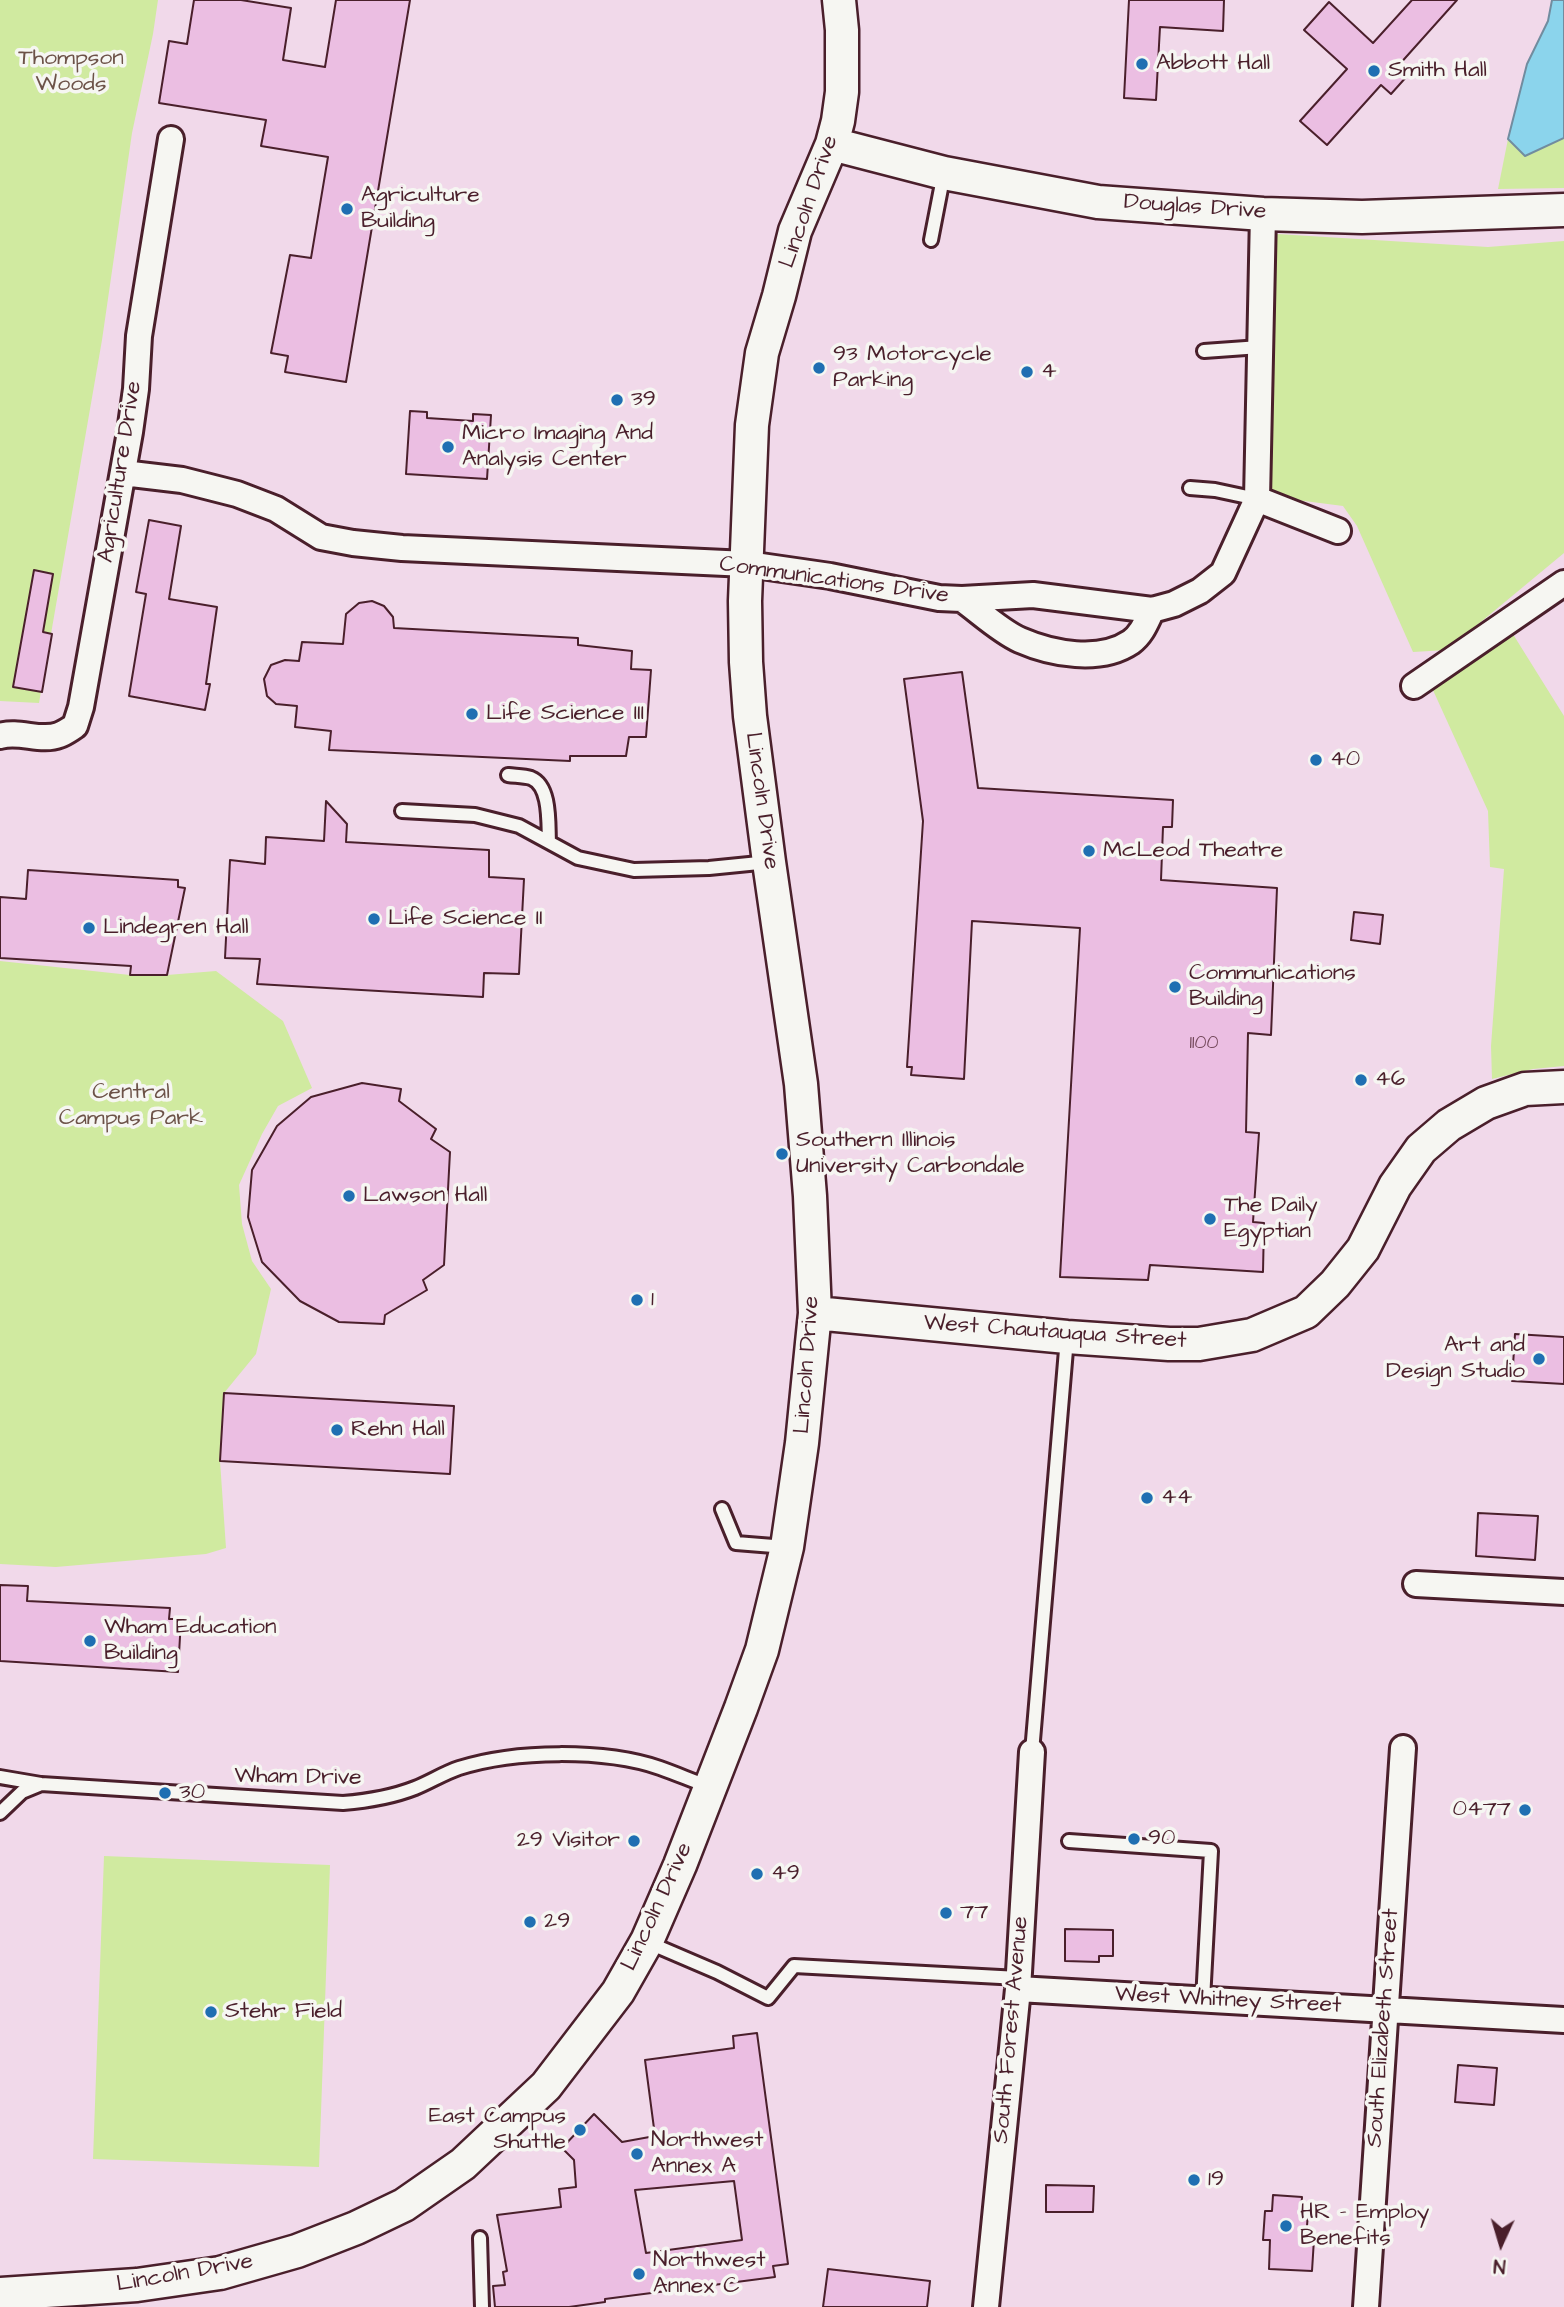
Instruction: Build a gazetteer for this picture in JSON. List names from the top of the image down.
{
  "streets": {
    "street": [
      "Lincoln Drive",
      "Douglas Drive",
      "Agriculture Drive",
      "Communications Drive",
      "West Chautauqua Street",
      "West Whitney Street",
      "South Elizabeth Street",
      "South Forest Avenue"
    ],
    "lane": ["Wham Drive"]
  },
  "crossings": [
    ["Lincoln Drive", "Douglas Drive"],
    ["Lincoln Drive", "Communications Drive"],
    ["Lincoln Drive", "West Chautauqua Street"],
    ["Lincoln Drive", "Wham Drive"],
    ["Douglas Drive", "Communications Drive"],
    ["Agriculture Drive", "Communications Drive"],
    ["West Whitney Street", "South Elizabeth Street"],
    ["West Whitney Street", "South Forest Avenue"]
  ],
  "parks": ["Thompson Woods", "Central Campus Park"],
  "places": [
    "Abbott Hall",
    "Smith Hall",
    "Agriculture Building",
    "93 Motorcycle Parking",
    "4",
    "39",
    "Micro Imaging And Analysis Center",
    "Life Science III",
    "40",
    "McLeod Theatre",
    "Life Science II",
    "Lindegren Hall",
    "Communications Building",
    "46",
    "Southern Illinois University Carbondale",
    "Lawson Hall",
    "The Daily Egyptian",
    "1",
    "Art and Design Studio",
    "Rehn Hall",
    "44",
    "Wham Education Building",
    "30",
    "0477",
    "90",
    "29 Visitor",
    "49",
    "77",
    "29",
    "Stehr Field",
    "East Campus Shuttle",
    "Northwest Annex A",
    "19",
    "HR - Employ Benefits",
    "Northwest Annex C"
  ],
  "house_numbers": ["1100"],
  "north": "bottom"
}
